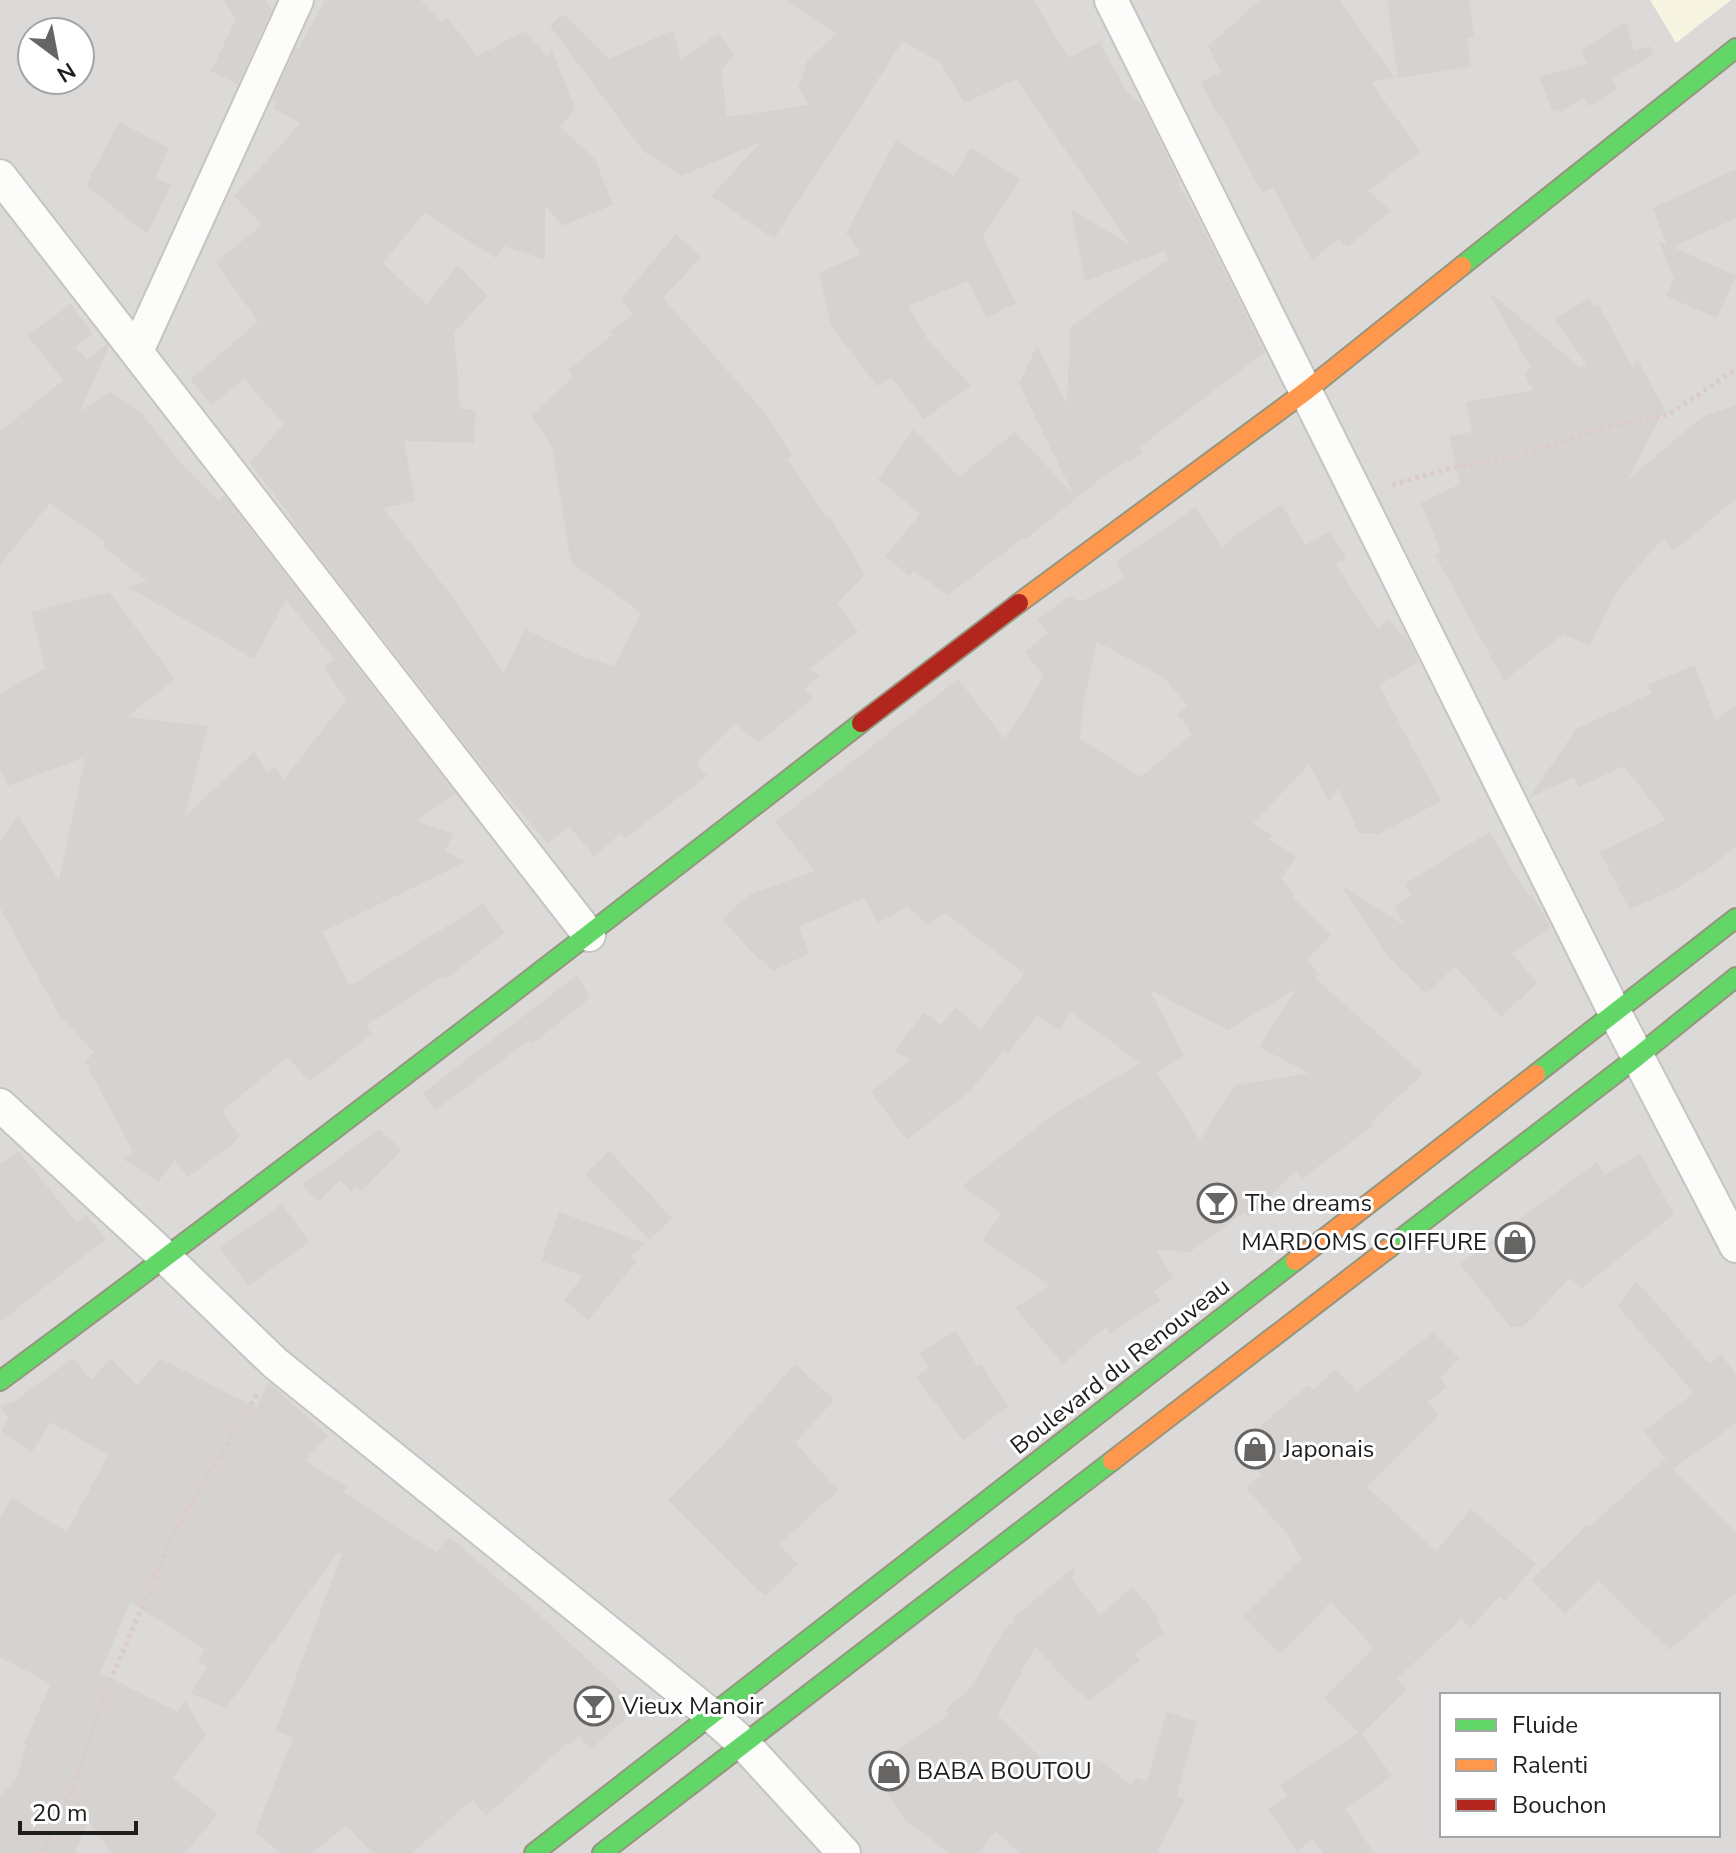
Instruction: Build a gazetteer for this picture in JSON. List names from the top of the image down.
{
  "streets": {
    "main road": ["Boulevard du Renouveau"]
  },
  "places": {
    "bar": ["The dreams", "Vieux Manoir"],
    "shop": ["MARDOMS COIFFURE", "Japonais", "BABA BOUTOU"]
  },
  "legend": ["Fluide", "Ralenti", "Bouchon"],
  "scale_bar": "20 m",
  "north": "bottom right"
}
